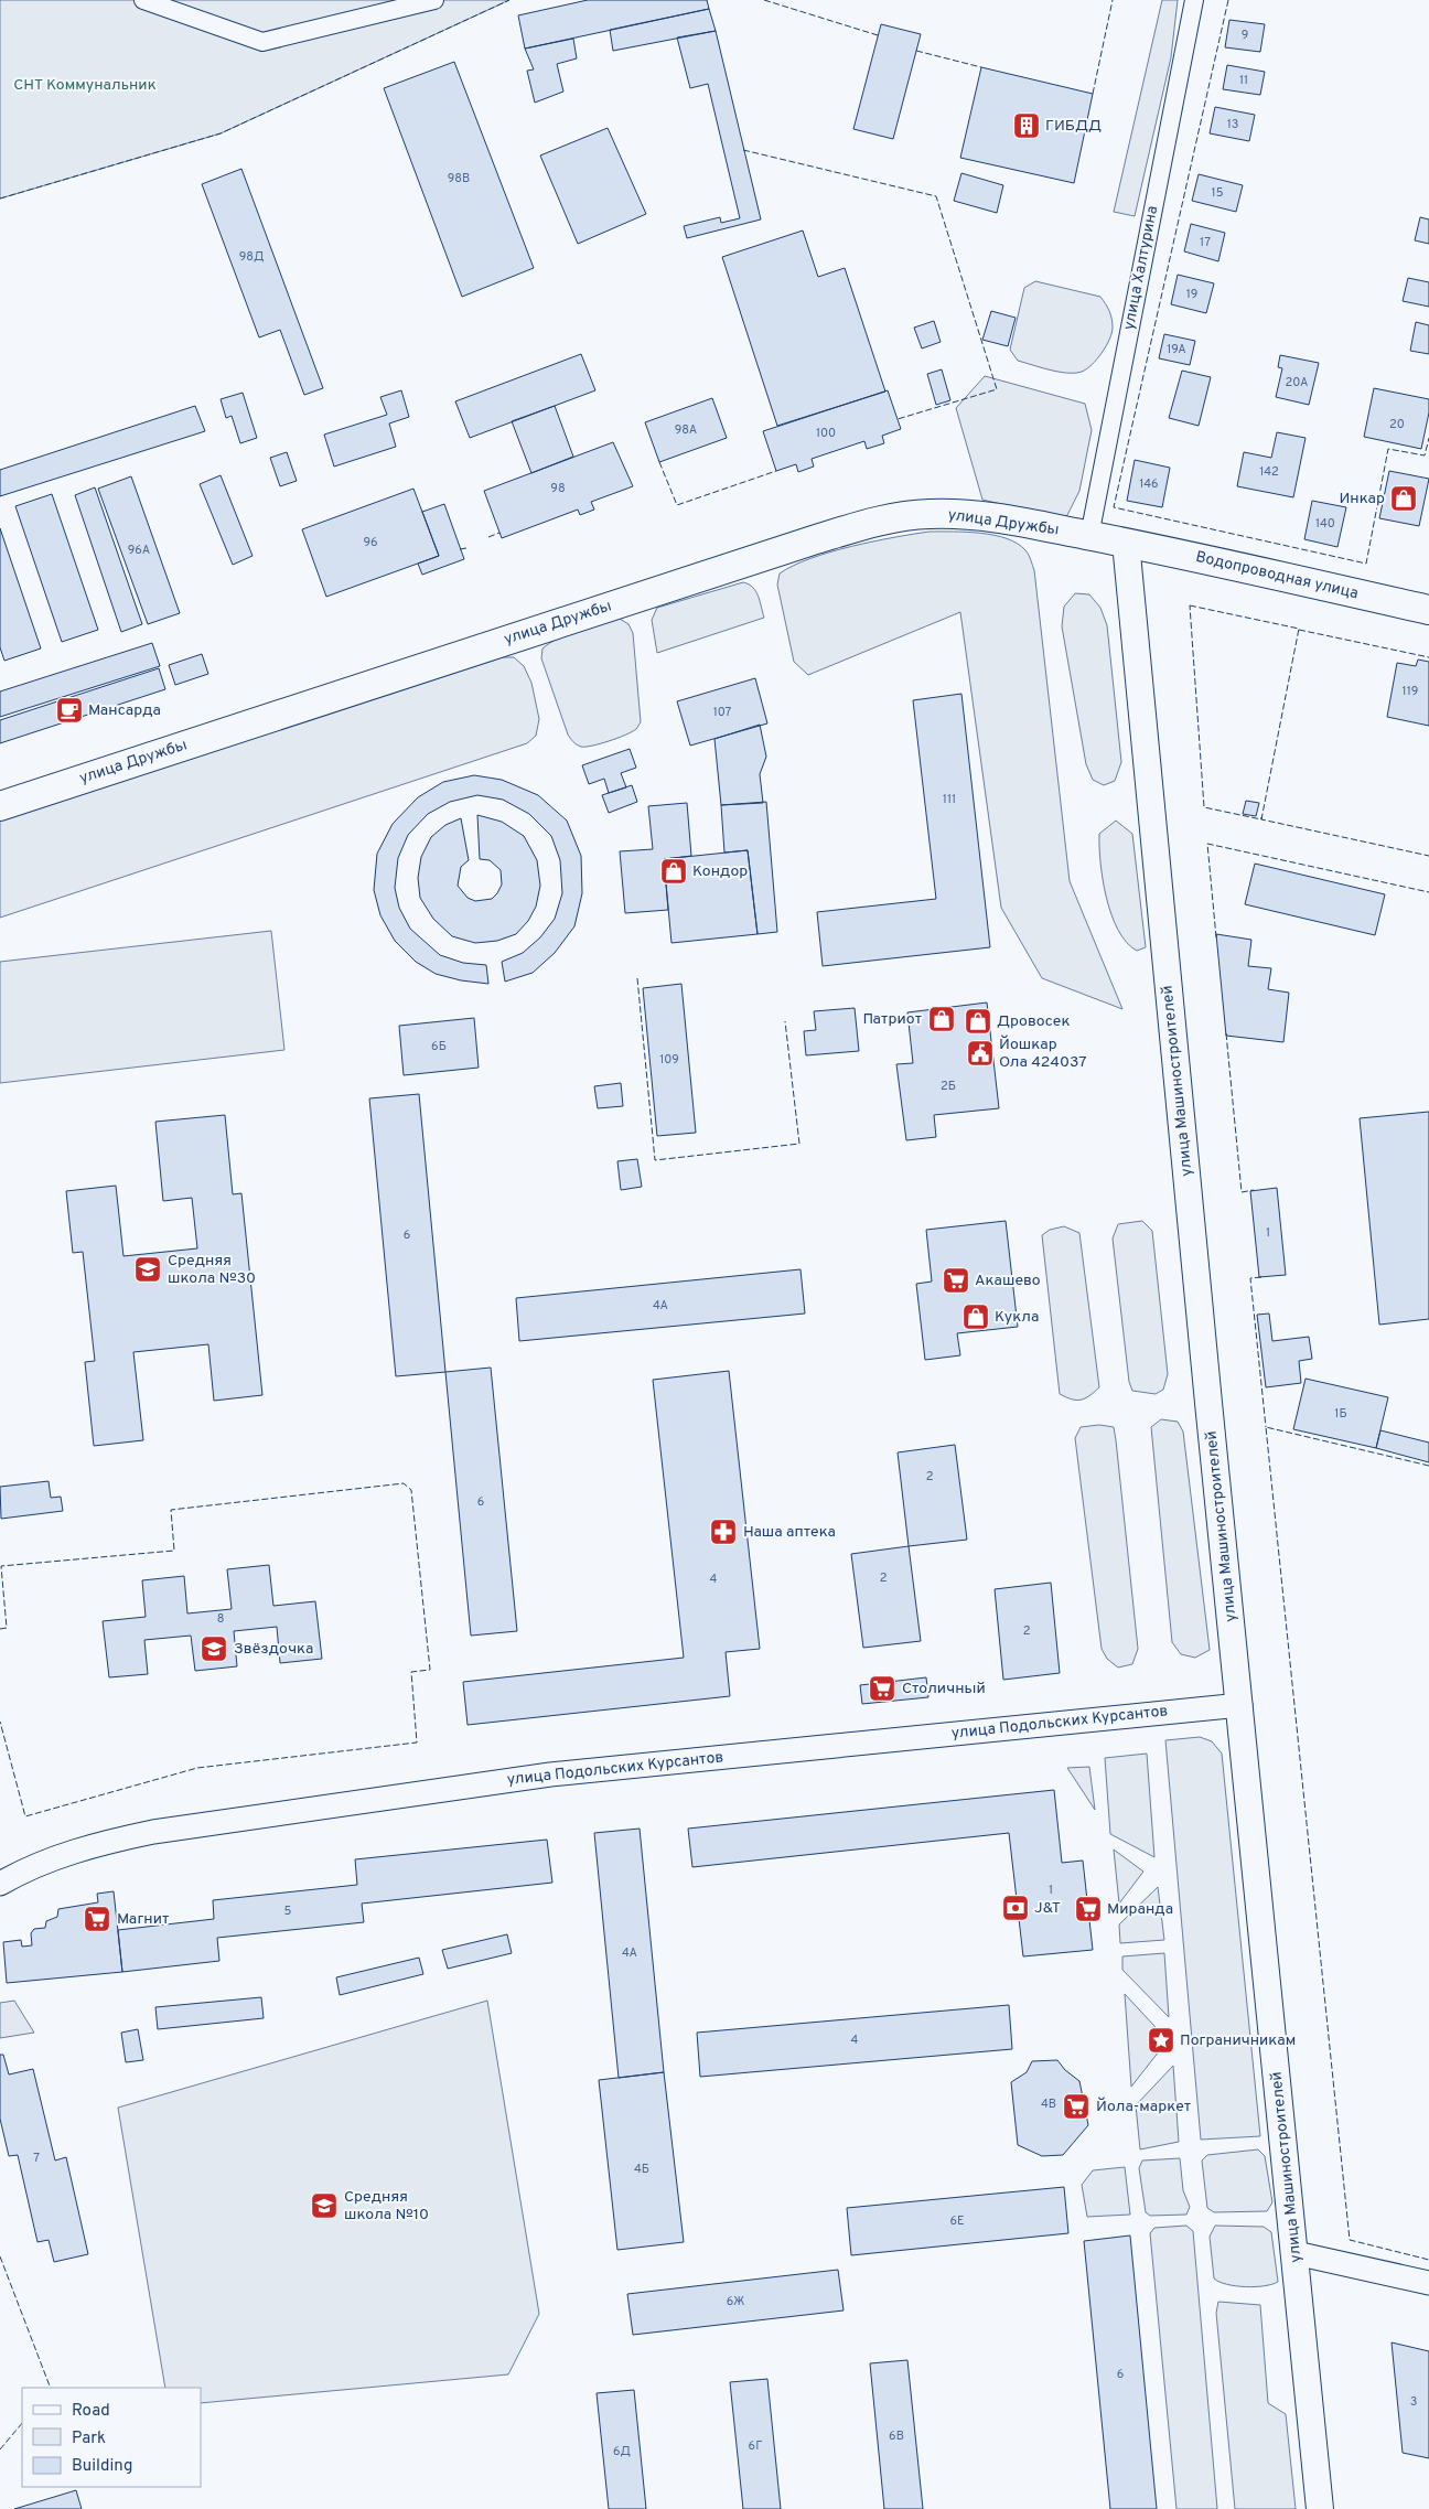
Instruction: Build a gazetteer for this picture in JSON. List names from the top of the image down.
{
  "streets": {
    "main road": ["улица Дружбы", "Водопроводная улица", "улица Машиностроителей"],
    "street": ["улица Халтурина", "улица Подольских Курсантов"]
  },
  "crossings": [
    ["улица Халтурина", "улица Дружбы"],
    ["улица Дружбы", "Водопроводная улица"],
    ["улица Дружбы", "улица Машиностроителей"],
    ["Водопроводная улица", "улица Машиностроителей"],
    ["улица Машиностроителей", "улица Подольских Курсантов"]
  ],
  "parks": ["СНТ Коммунальник"],
  "places": {
    "building": ["ГИБДД"],
    "shop": [
      "Инкар",
      "Кондор",
      "Патриот",
      "Дровосек",
      "Кукла"
    ],
    "cafe": ["Мансарда"],
    "public building": ["Йошкар Ола 424037"],
    "school or university": ["Средняя школа №30", "Звёздочка", "Средняя школа №10"],
    "supermarket": [
      "Акашево",
      "Столичный",
      "Миранда",
      "Магнит",
      "Йола-маркет"
    ],
    "pharmacy": ["Наша аптека"],
    "bank": ["J&T"],
    "place": ["Пограничникам"]
  },
  "house_numbers": [
    "9",
    "11",
    "13",
    "98В",
    "15",
    "17",
    "98Д",
    "19",
    "19А",
    "20А",
    "20",
    "98А",
    "100",
    "142",
    "146",
    "98",
    "140",
    "96",
    "96А",
    "119",
    "107",
    "111",
    "6Б",
    "109",
    "2Б",
    "1",
    "6",
    "4А",
    "1Б",
    "2",
    "6",
    "2",
    "4",
    "8",
    "2",
    "1",
    "5",
    "4А",
    "4",
    "4В",
    "7",
    "4Б",
    "6Е",
    "6Ж",
    "6",
    "3",
    "6В",
    "6Г",
    "6Д"
  ],
  "legend": ["Road", "Park", "Building"]
}
